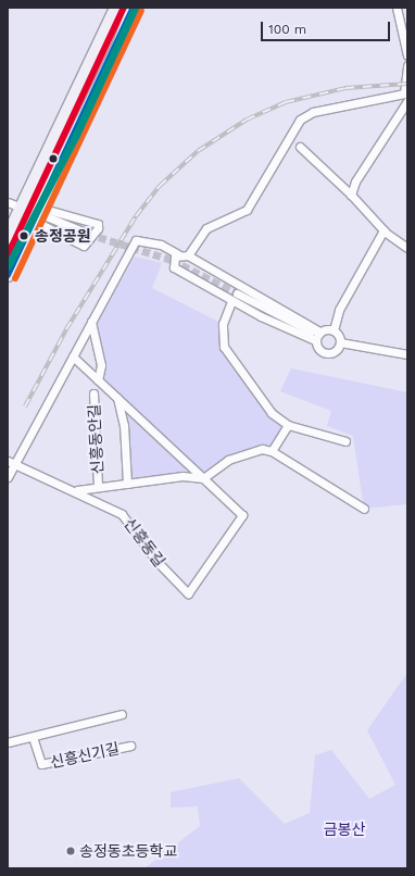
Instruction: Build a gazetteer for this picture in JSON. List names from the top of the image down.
{
  "streets": {
    "street": ["신흥동안길", "신흥동길", "신흥신기길"]
  },
  "crossings": [
    ["신흥동안길", "신흥동길"]
  ],
  "parks": ["금봉산"],
  "places": ["송정공원", "송정동초등학교"],
  "scale_bar": "100 m"
}
